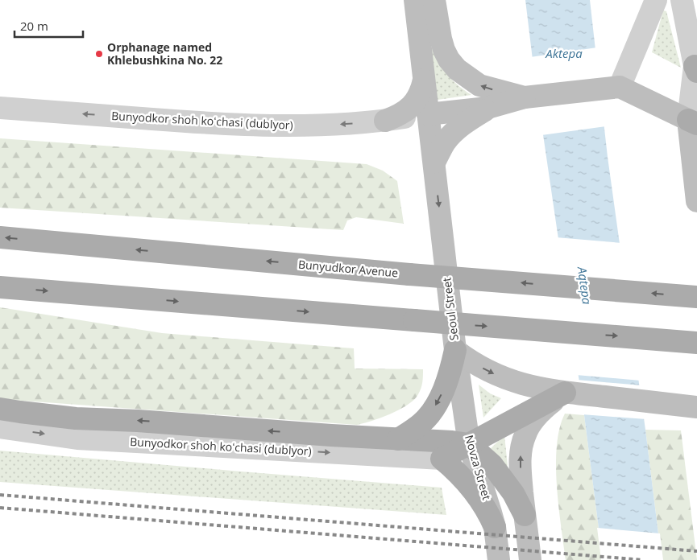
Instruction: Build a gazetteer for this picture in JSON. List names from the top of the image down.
{
  "streets": {
    "main road": ["Bunyudkor Avenue", "Seoul Street", "Novza Street"],
    "street": ["Bunyodkor shoh koʻchasi (dublyor)"]
  },
  "crossings": [
    ["Bunyodkor shoh koʻchasi (dublyor)", "Seoul Street"],
    ["Seoul Street", "Novza Street"]
  ],
  "water": ["Aktepa", "Aqtepa"],
  "places": ["Orphanage named Khlebushkina No. 22"],
  "scale_bar": "20 m"
}
